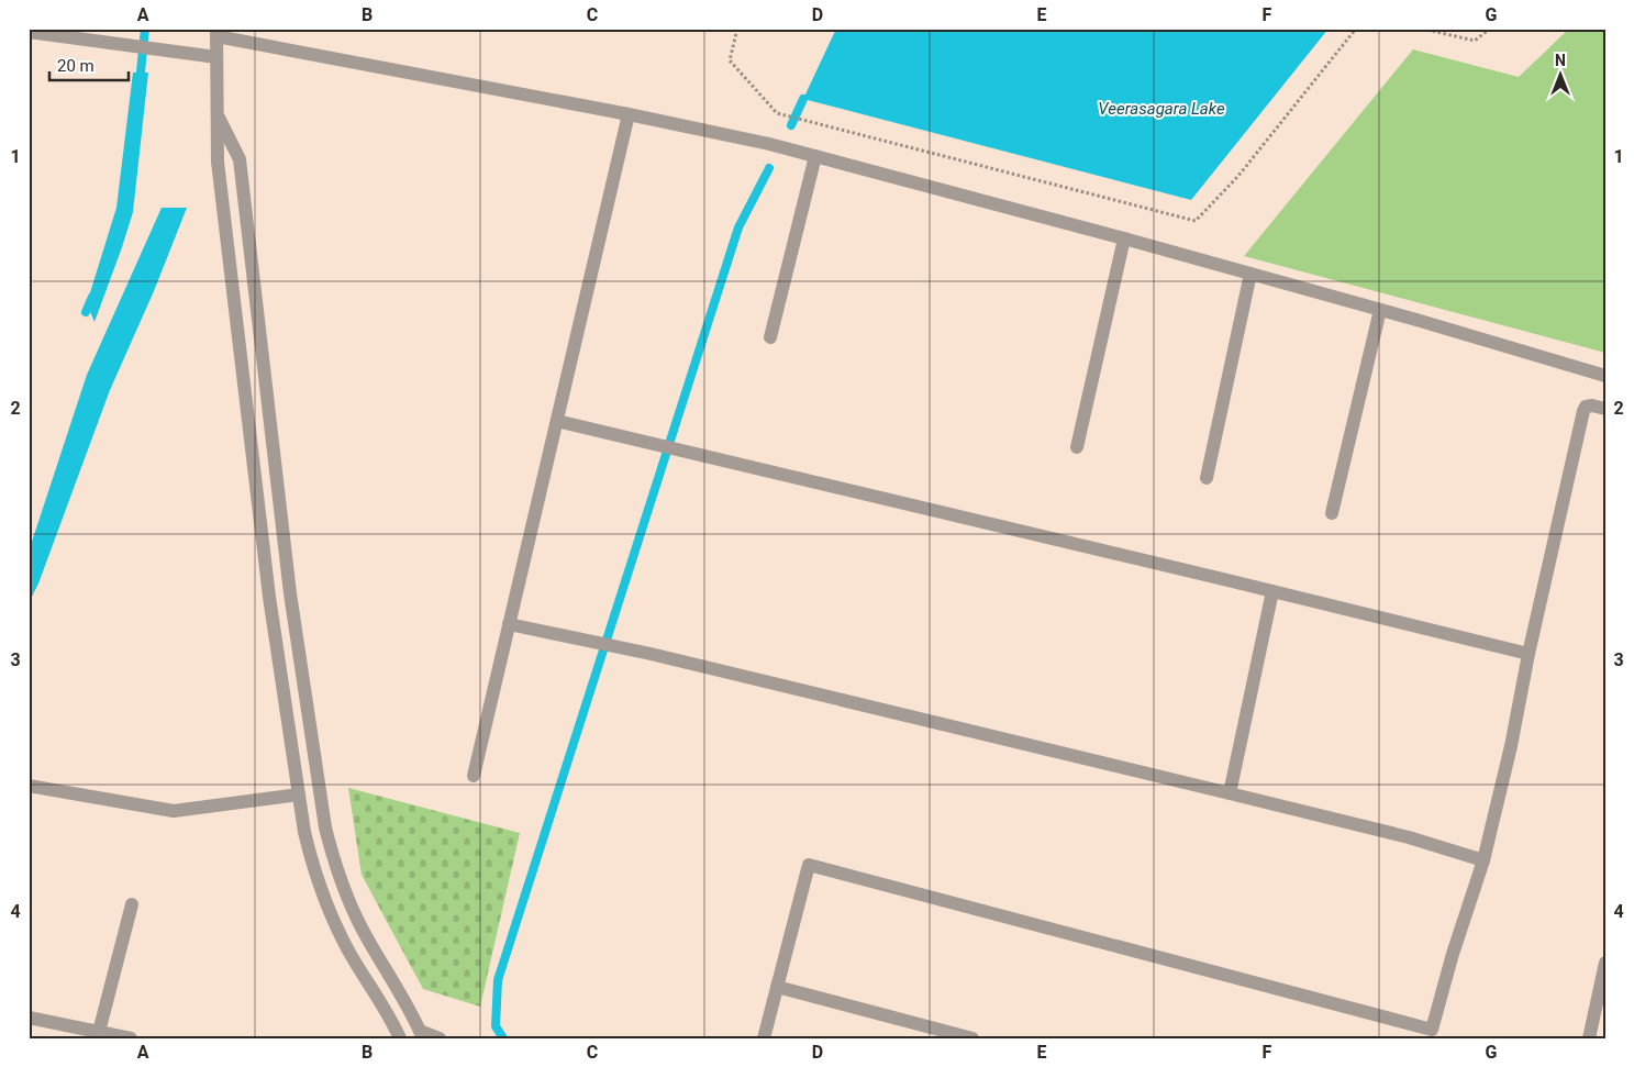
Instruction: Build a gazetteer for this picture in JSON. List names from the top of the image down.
{
  "water": ["Veerasagara Lake"],
  "scale_bar": "20 m",
  "north": "top",
  "grid": {
    "columns": [
      "A",
      "B",
      "C",
      "D",
      "E",
      "F",
      "G"
    ],
    "rows": [
      "1",
      "2",
      "3",
      "4"
    ]
  }
}
